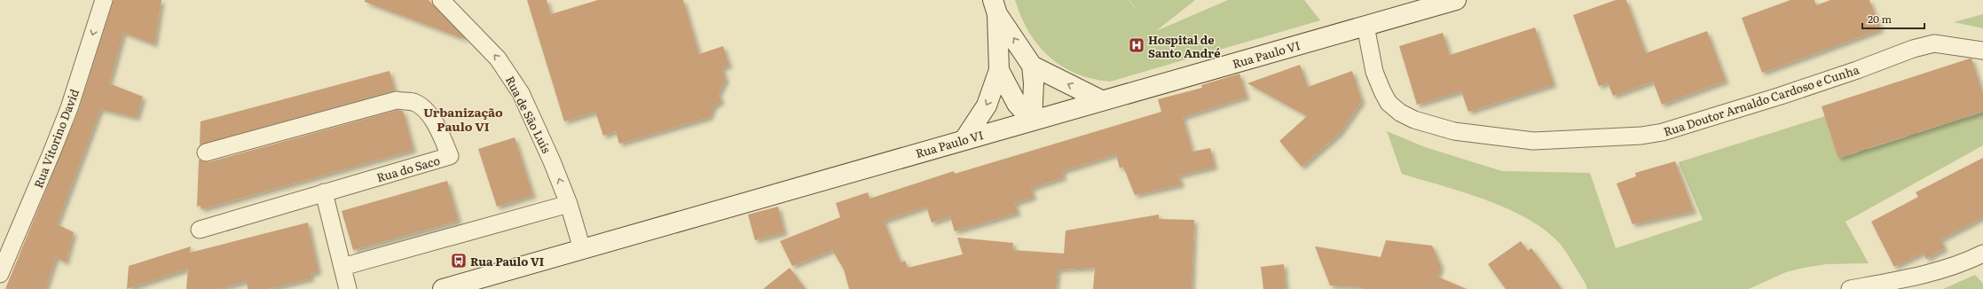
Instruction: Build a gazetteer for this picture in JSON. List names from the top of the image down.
{
  "streets": {
    "main road": ["Rua Paulo VI"],
    "street": [
      "Rua Doutor Arnaldo Cardoso e Cunha",
      "Rua de São Luís",
      "Rua Vitorino David",
      "Rua do Saco"
    ]
  },
  "crossings": [
    ["Rua Paulo VI", "Rua Doutor Arnaldo Cardoso e Cunha"],
    ["Rua Paulo VI", "Rua de São Luís"]
  ],
  "one_way": ["Rua de São Luís", "Rua Vitorino David"],
  "districts": ["Urbanização Paulo VI"],
  "places": {
    "hospital": ["Hospital de Santo André"],
    "bus stop": ["Rua Paulo VI"]
  },
  "scale_bar": "20 m"
}
